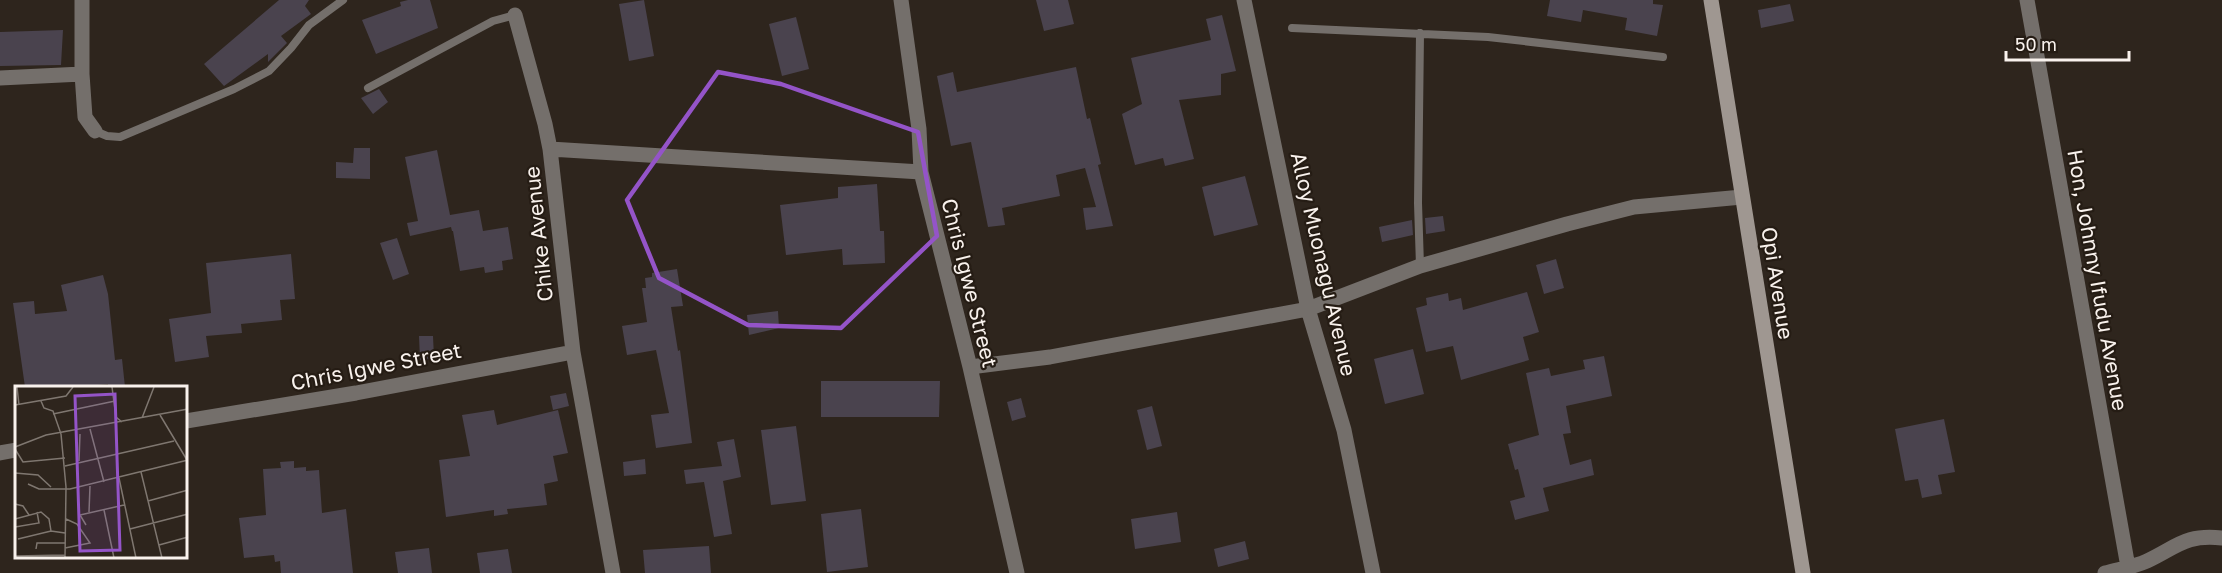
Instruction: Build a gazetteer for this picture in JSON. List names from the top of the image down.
{
  "streets": {
    "street": [
      "Chike Avenue",
      "Alloy Muonagu Avenue",
      "Hon, Johnny Ifudu Avenue",
      "Chris Igwe Street",
      "Opi Avenue"
    ]
  },
  "crossings": [
    ["Chike Avenue", "Chris Igwe Street"]
  ],
  "scale_bar": "50 m"
}
